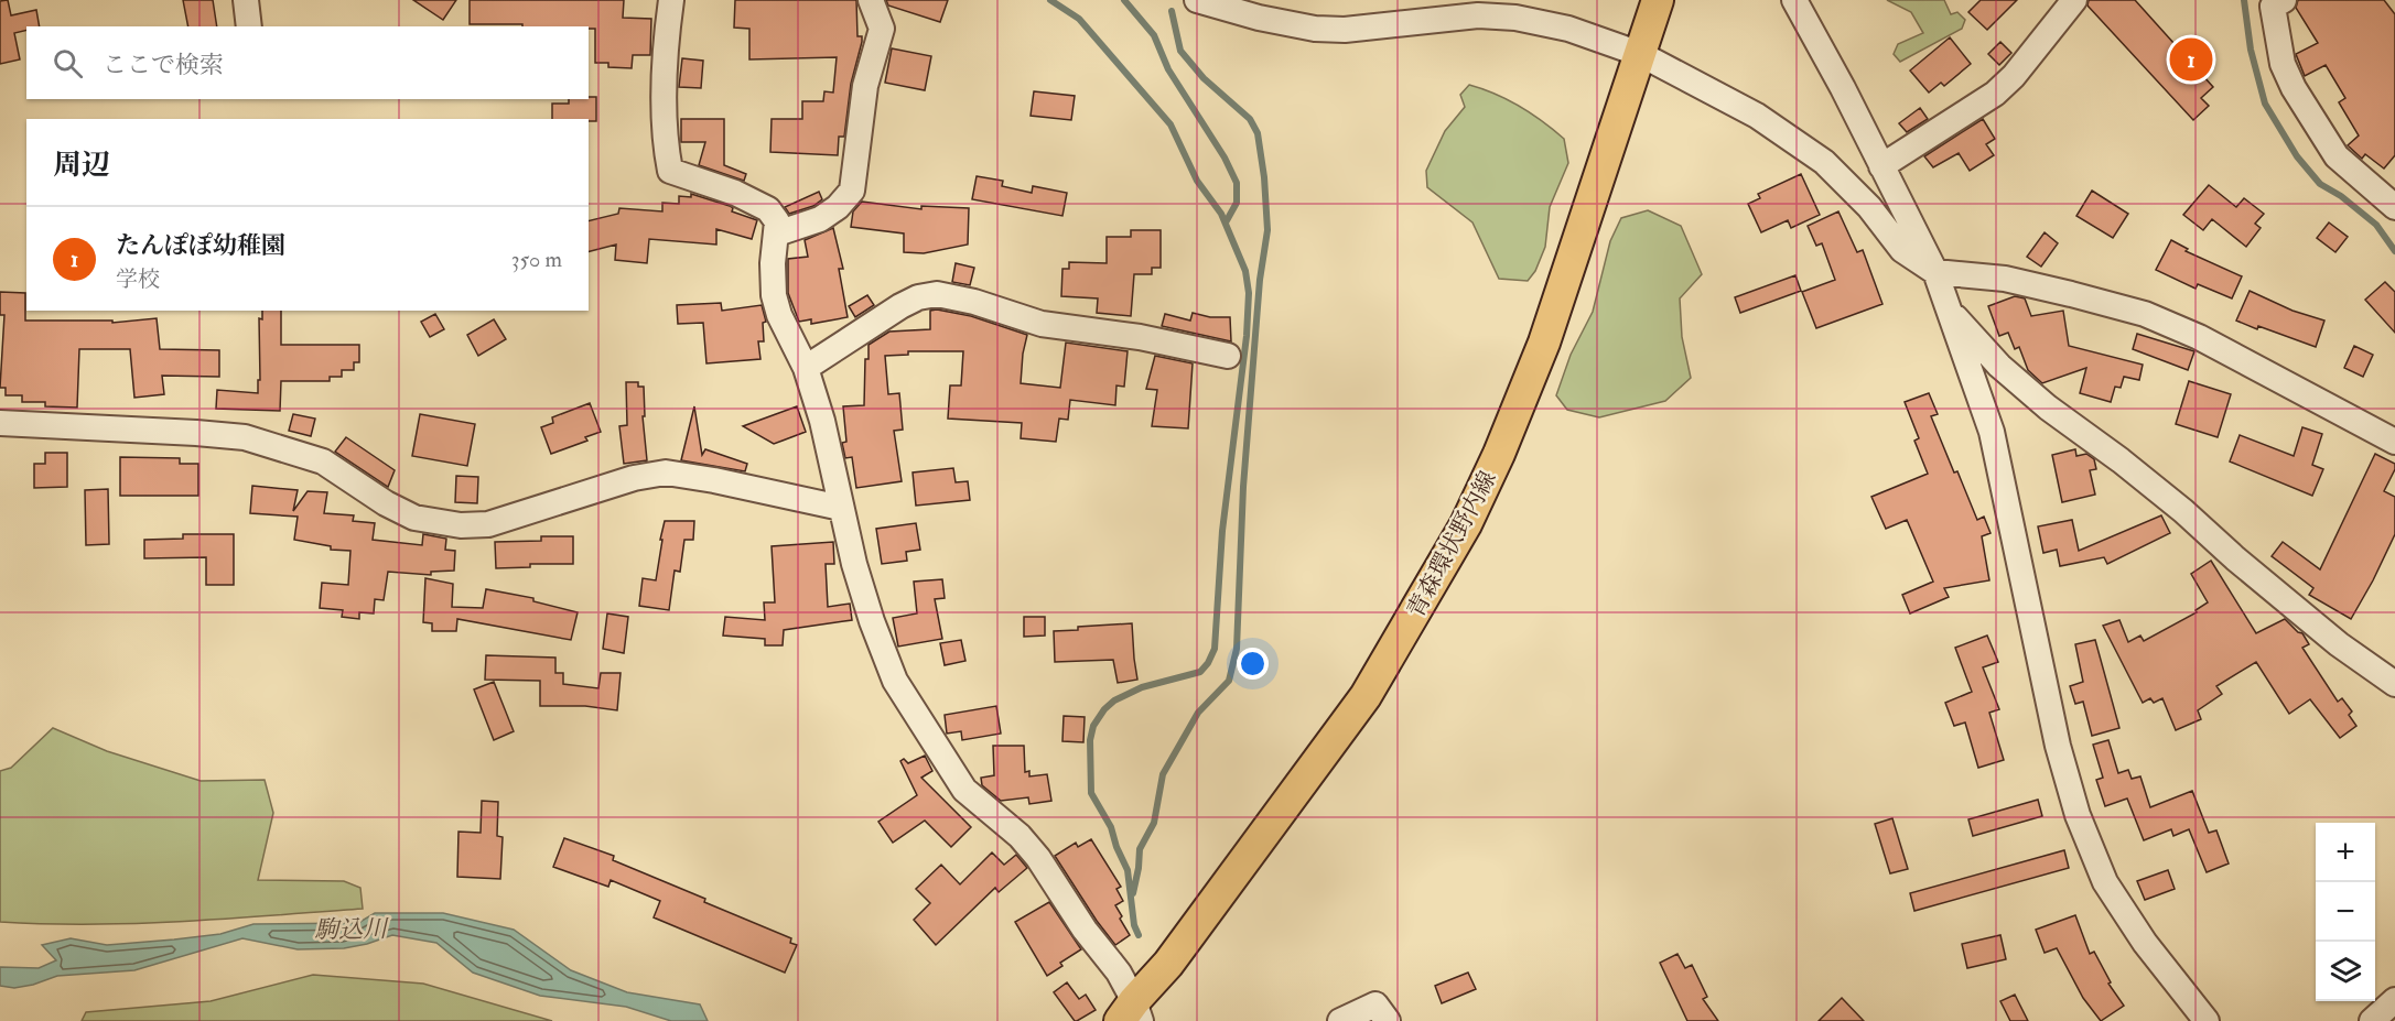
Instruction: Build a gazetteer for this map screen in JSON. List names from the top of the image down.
{
  "streets": {
    "main road": ["青森環状野内線"]
  },
  "water": ["駒込川"],
  "page": {
    "search": "ここで検索",
    "pins": "1",
    "heading": "周辺",
    "list": [
      {
        "mark": "1",
        "name": "たんぽぽ幼稚園",
        "note": "学校",
        "value": "350 m"
      }
    ],
    "map_buttons": ["+", "−"]
  }
}
